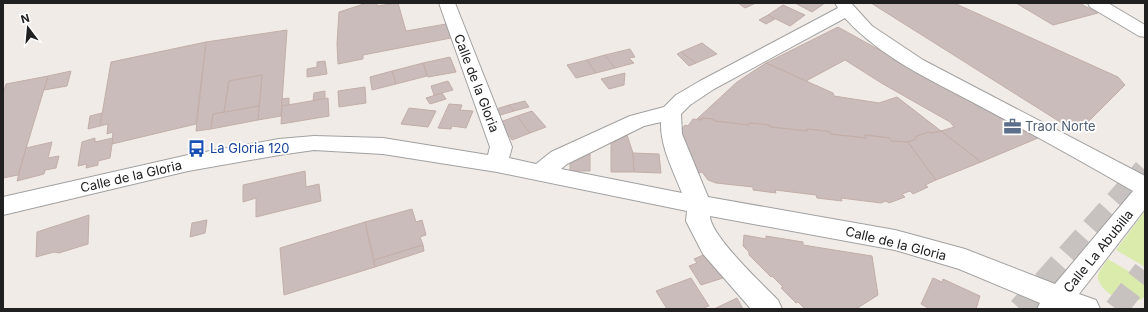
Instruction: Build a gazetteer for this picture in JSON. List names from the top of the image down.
{
  "streets": {
    "street": ["Calle de la Gloria", "Calle La Abubilla"]
  },
  "crossings": [
    ["Calle de la Gloria", "Calle La Abubilla"]
  ],
  "places": {
    "office": ["Traor Norte"],
    "bus stop": ["La Gloria 120"]
  },
  "north": "top"
}
